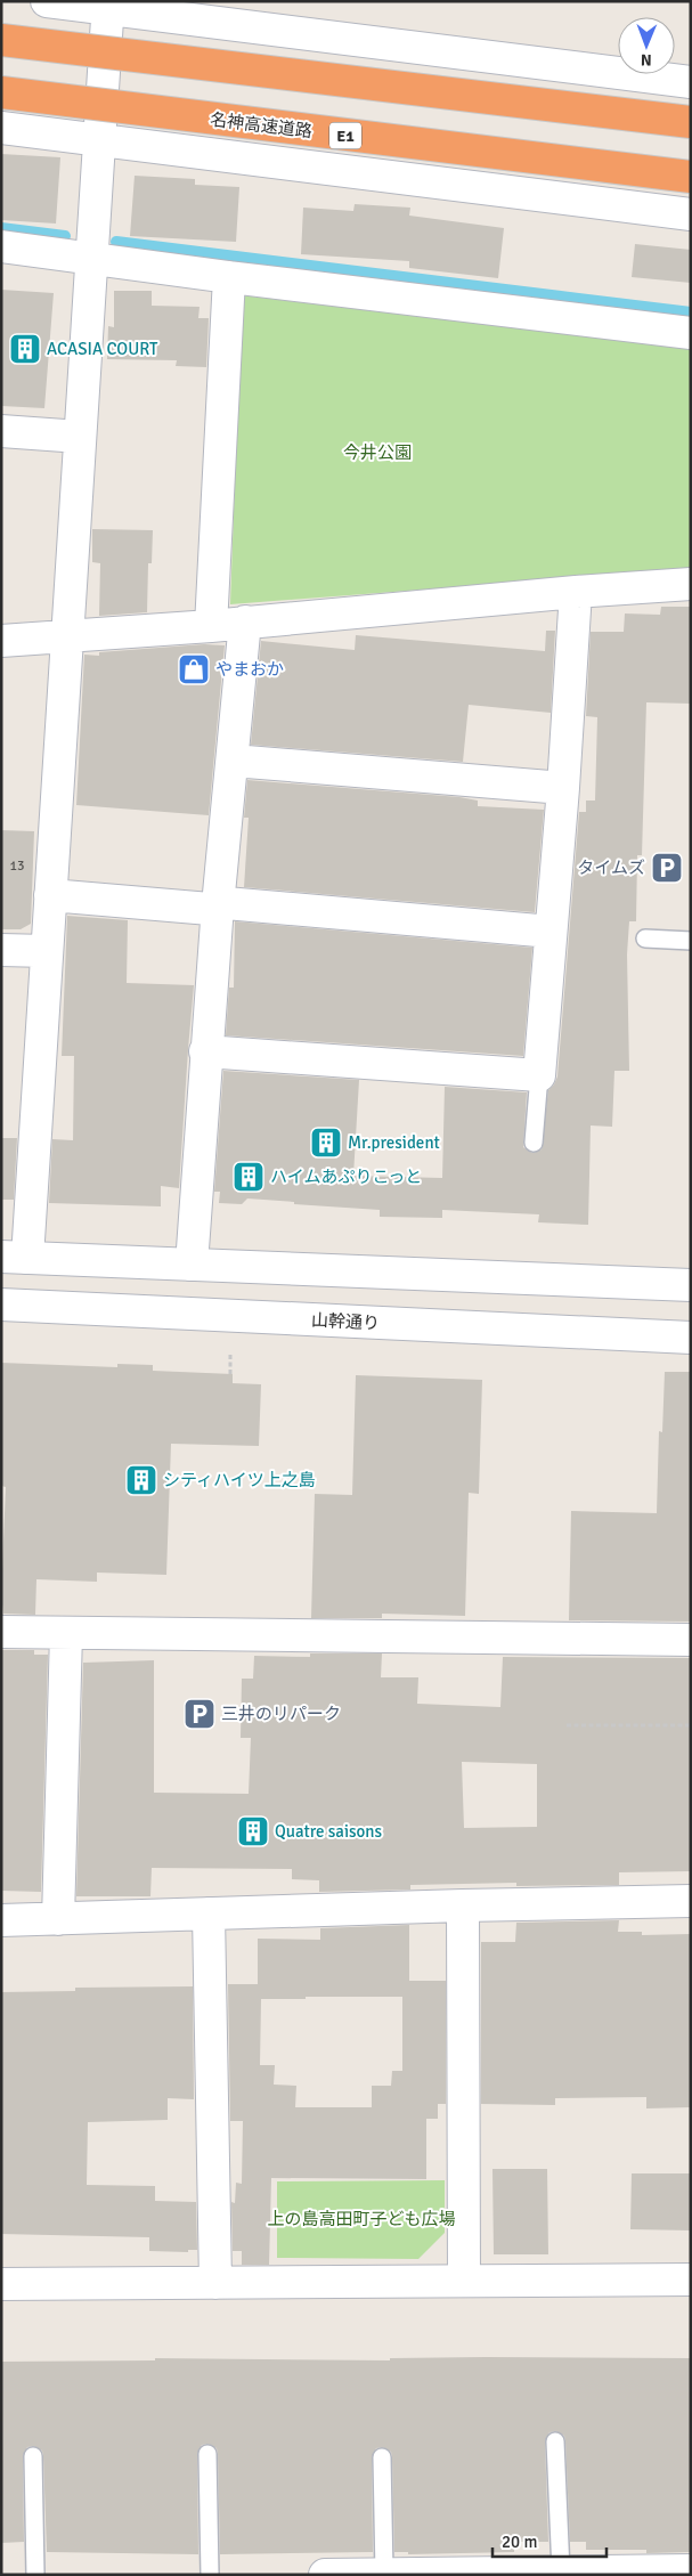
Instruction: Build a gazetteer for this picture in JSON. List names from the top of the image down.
{
  "streets": {
    "highway": ["名神高速道路", "E1"],
    "street": ["山幹通り"]
  },
  "parks": ["今井公園", "上の島高田町子ども広場"],
  "places": {
    "building": [
      "ACASIA COURT",
      "Mr.president",
      "ハイムあぷりこっと",
      "シティハイツ上之島",
      "Quatre saisons"
    ],
    "shop": ["やまおか"],
    "parking": ["タイムズ", "三井のリパーク"]
  },
  "house_numbers": ["13"],
  "scale_bar": "20 m",
  "north": "bottom"
}
